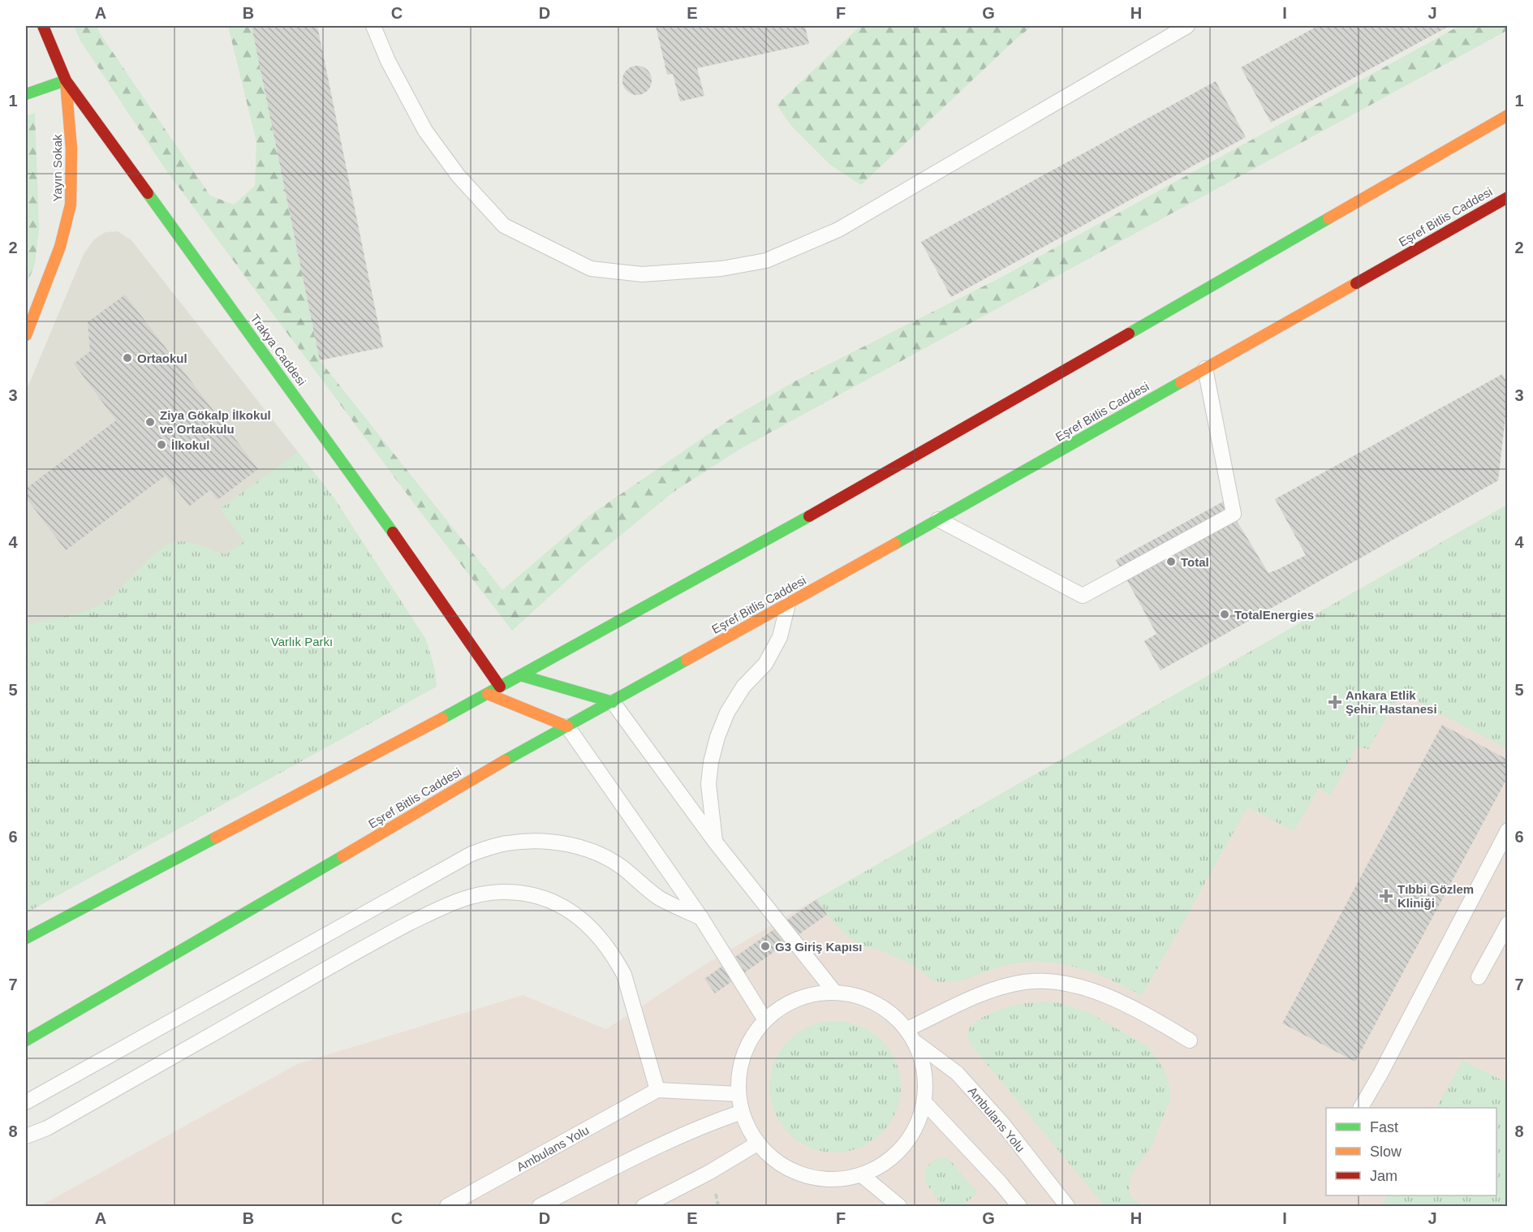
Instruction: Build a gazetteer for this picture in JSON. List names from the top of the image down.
{
  "streets": {
    "main road": ["Yayın Sokak", "Eşref Bitlis Caddesi", "Trakya Caddesi"],
    "lane": ["Ambulans Yolu"]
  },
  "crossings": [
    ["Yayın Sokak", "Trakya Caddesi"]
  ],
  "parks": ["Varlık Parkı"],
  "places": {
    "other": [
      "Ortaokul",
      "Ziya Gökalp İlkokul ve Ortaokulu",
      "İlkokul",
      "Total",
      "TotalEnergies",
      "G3 Giriş Kapısı"
    ],
    "health": ["Ankara Etlik Şehir Hastanesi", "Tıbbi Gözlem Kliniği"]
  },
  "legend": ["Fast", "Slow", "Jam"],
  "grid": {
    "columns": [
      "A",
      "B",
      "C",
      "D",
      "E",
      "F",
      "G",
      "H",
      "I",
      "J"
    ],
    "rows": [
      "1",
      "2",
      "3",
      "4",
      "5",
      "6",
      "7",
      "8"
    ]
  }
}
